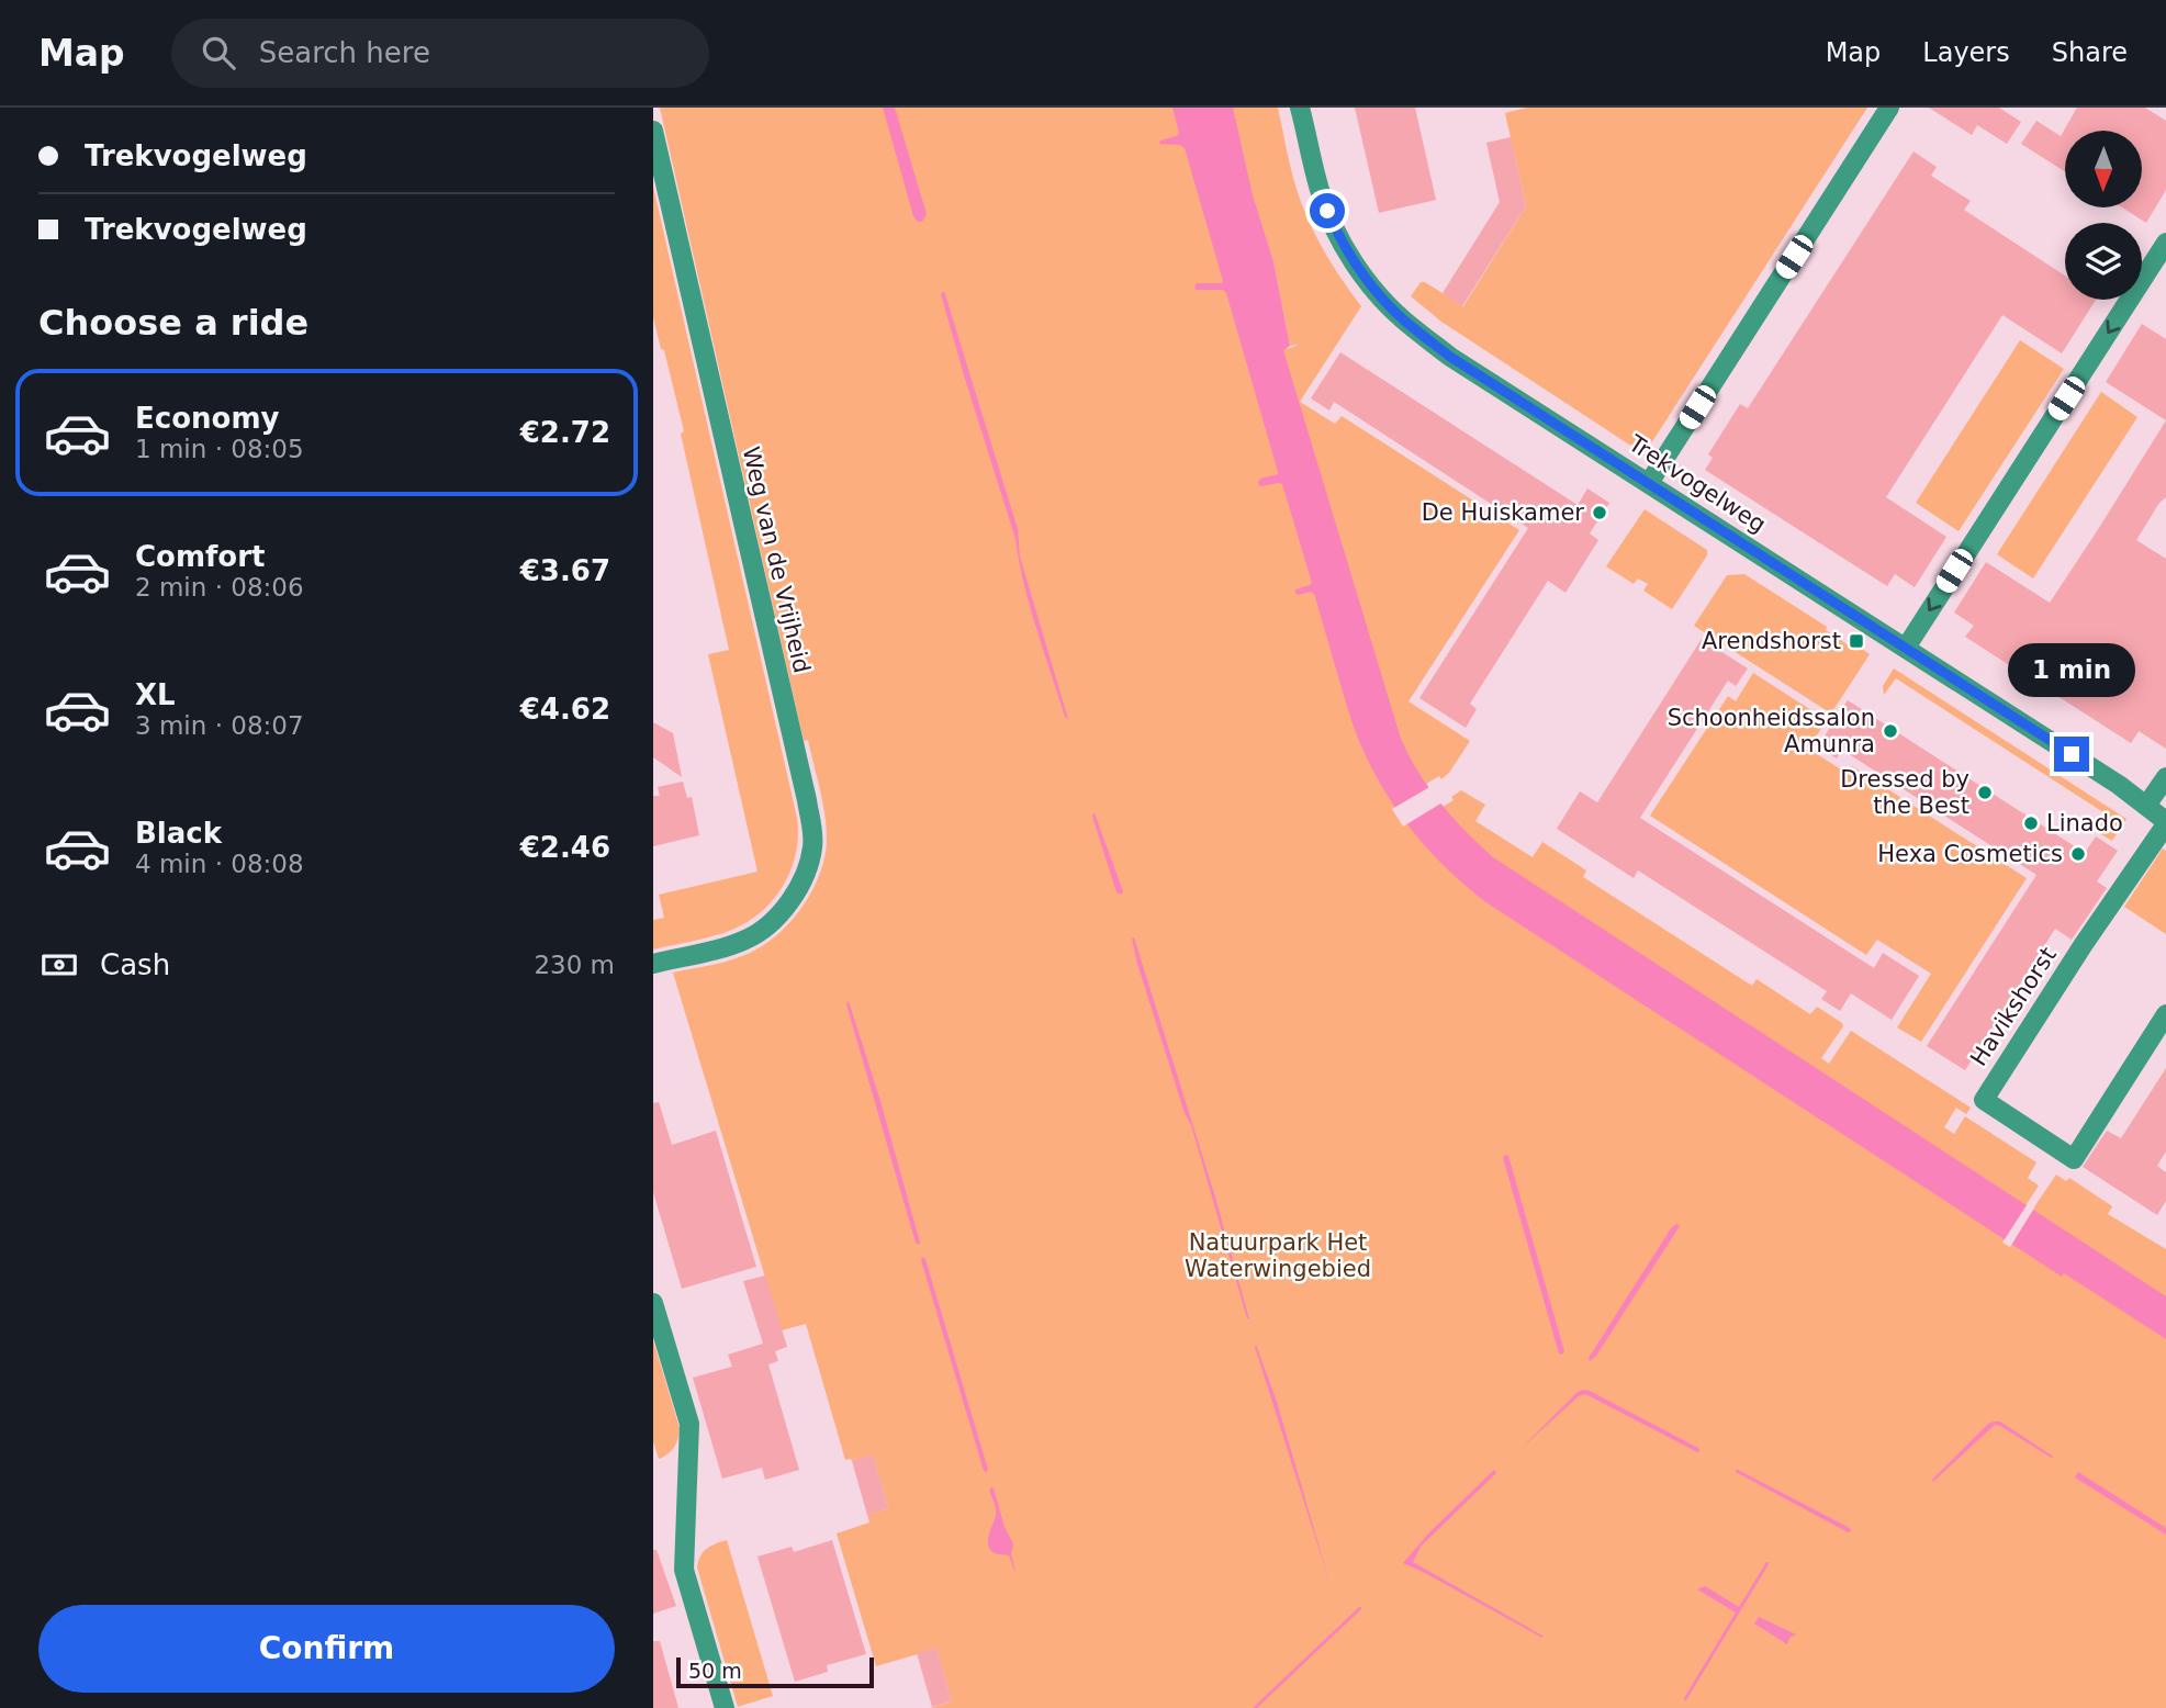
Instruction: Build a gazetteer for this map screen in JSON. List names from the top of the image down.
{
  "streets": {
    "street": ["Trekvogelweg", "Weg van de Vrijheid", "Havikshorst"]
  },
  "crossings": [
    ["Trekvogelweg", "Havikshorst"]
  ],
  "parks": ["Natuurpark Het Waterwingebied"],
  "places": {
    "other": [
      "De Huiskamer",
      "Schoonheidssalon Amunra",
      "Dressed by the Best",
      "Linado",
      "Hexa Cosmetics"
    ],
    "transit": ["Arendshorst"]
  },
  "scale_bar": "50 m",
  "north": "bottom",
  "page": {
    "header": "Map",
    "search": "Search here",
    "nav": ["Map", "Layers", "Share"],
    "banner": ["Trekvogelweg", "Trekvogelweg"],
    "heading": "Choose a ride",
    "list": [
      {
        "name": "Economy",
        "note": "1 min · 08:05",
        "value": "€2.72"
      },
      {
        "name": "Comfort",
        "note": "2 min · 08:06",
        "value": "€3.67"
      },
      {
        "name": "XL",
        "note": "3 min · 08:07",
        "value": "€4.62"
      },
      {
        "name": "Black",
        "note": "4 min · 08:08",
        "value": "€2.46"
      }
    ],
    "bubble": "1 min",
    "pay": ["Cash", "230 m"],
    "buttons": "Confirm",
    "scale": "50 m"
  }
}
